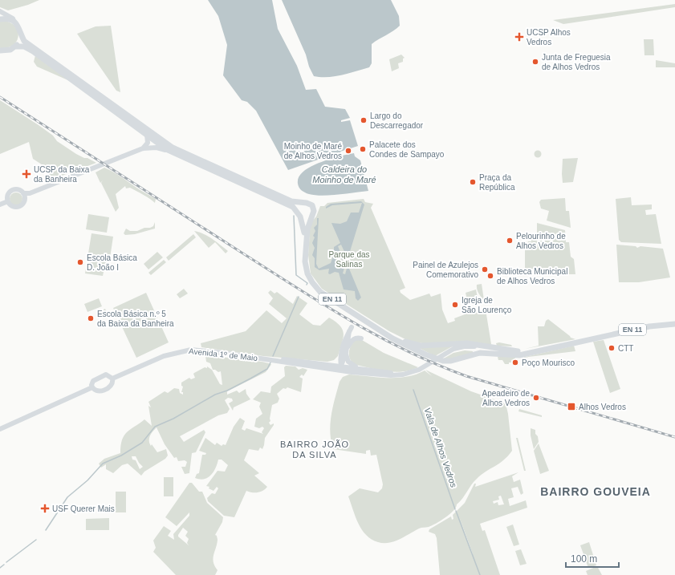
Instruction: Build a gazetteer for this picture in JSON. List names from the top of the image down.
{
  "streets": {
    "main road": ["EN 11", "Avenida 1º de Maio"]
  },
  "districts": ["BAIRRO JOÃO DA SILVA", "BAIRRO GOUVEIA"],
  "water": ["Caldeira do Moinho de Maré", "Vala de Alhos Vedros"],
  "parks": ["Parque das Salinas"],
  "places": {
    "health": ["UCSP Alhos Vedros", "UCSP da Baixa da Banheira", "USF Querer Mais"],
    "other": [
      "Junta de Freguesia de Alhos Vedros",
      "Largo do Descarregador",
      "Palacete dos Condes de Sampayo",
      "Moinho de Maré de Alhos Vedros",
      "Praça da República",
      "Pelourinho de Alhos Vedros",
      "Escola Básica D. João I",
      "Painel de Azulejos Comemorativo",
      "Biblioteca Municipal de Alhos Vedros",
      "Igreja de São Lourenço",
      "Escola Básica n.º 5 da Baixa da Banheira",
      "CTT",
      "Poço Mourisco",
      "Apeadeiro de Alhos Vedros"
    ],
    "transit": ["Alhos Vedros"]
  },
  "scale_bar": "100 m"
}
